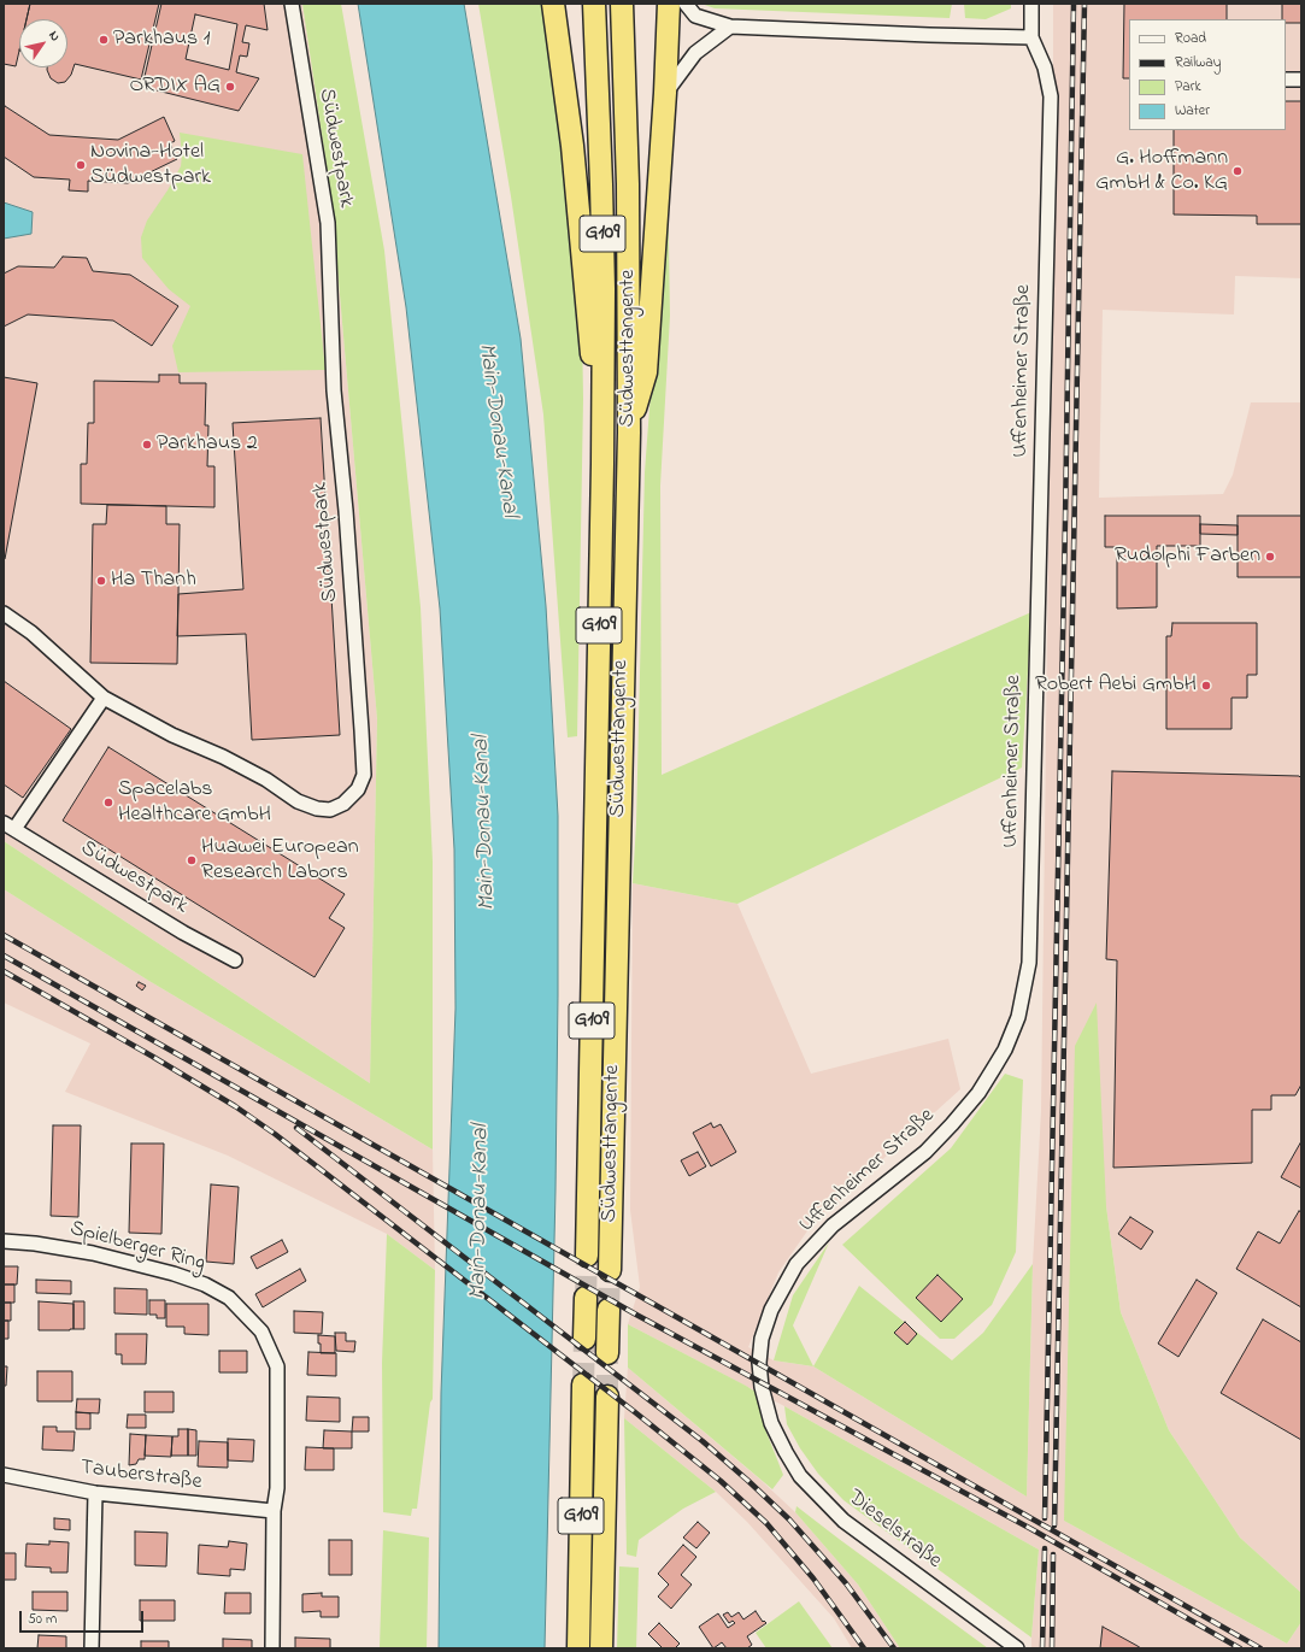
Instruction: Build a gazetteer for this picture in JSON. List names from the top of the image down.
{
  "streets": {
    "highway": ["G109", "Südwesttangente"],
    "street": [
      "Südwestpark",
      "Uffenheimer Straße",
      "Spielberger Ring",
      "Tauberstraße",
      "Dieselstraße"
    ]
  },
  "crossings": [
    ["Uffenheimer Straße", "Dieselstraße"],
    ["Spielberger Ring", "Tauberstraße"]
  ],
  "water": ["Main-Donau-Kanal"],
  "places": [
    "Parkhaus 1",
    "ORDIX AG",
    "Novina-Hotel Südwestpark",
    "G. Hoffmann GmbH & Co. KG",
    "Parkhaus 2",
    "Rudolphi Farben",
    "Ha Thanh",
    "Robert Aebi GmbH",
    "Spacelabs Healthcare GmbH",
    "Huawei European Research Labors"
  ],
  "legend": [
    "Road",
    "Railway",
    "Park",
    "Water"
  ],
  "scale_bar": "50 m",
  "north": "top right"
}
